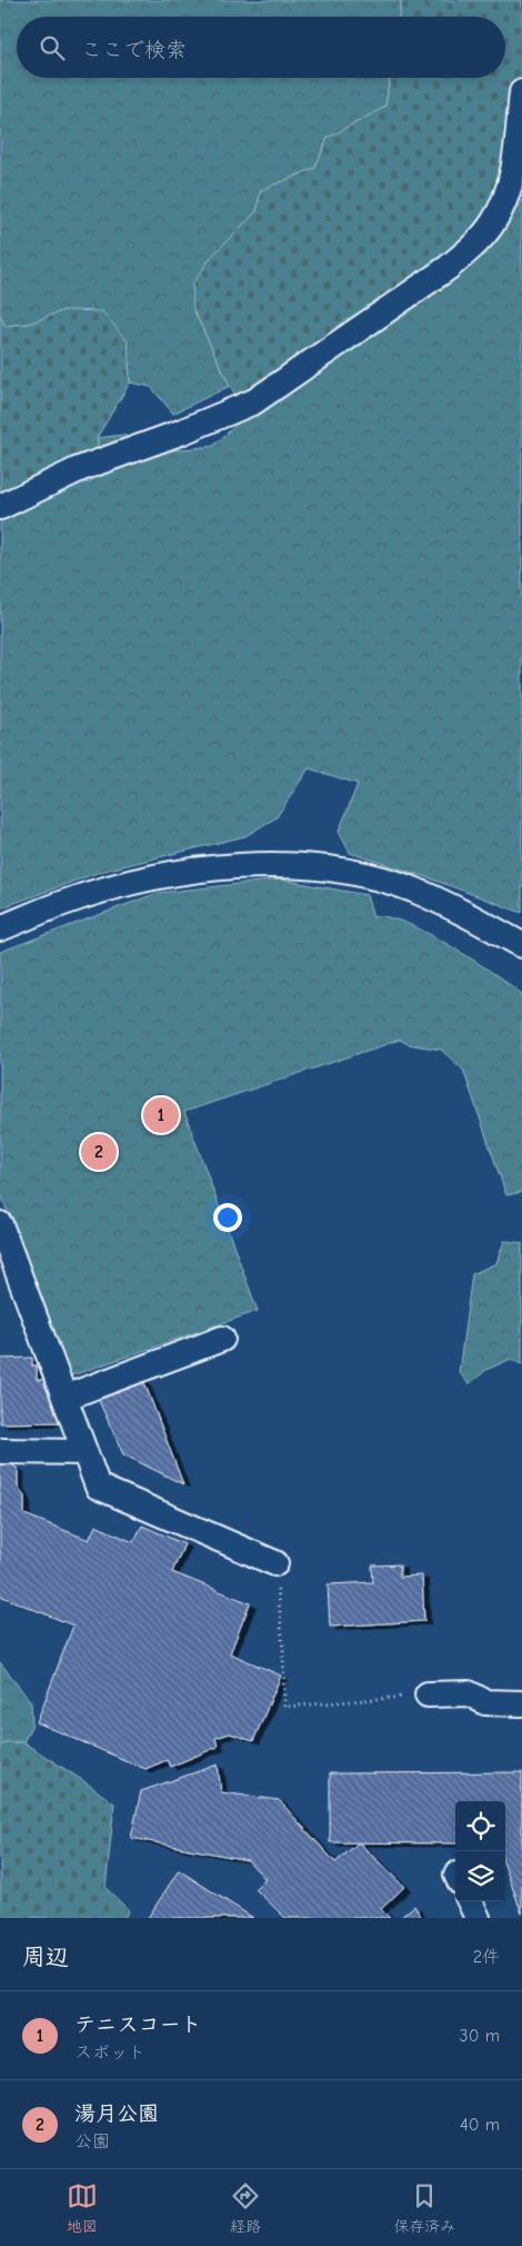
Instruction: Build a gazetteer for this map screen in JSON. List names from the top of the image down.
{
  "page": {
    "search": "ここで検索",
    "pins": ["1", "2"],
    "heading": ["周辺", "2件"],
    "list": [
      {
        "mark": "1",
        "name": "テニスコート",
        "note": "スポット",
        "value": "30 m"
      },
      {
        "mark": "2",
        "name": "湯月公園",
        "note": "公園",
        "value": "40 m"
      }
    ],
    "nav": ["地図", "経路", "保存済み"]
  }
}
